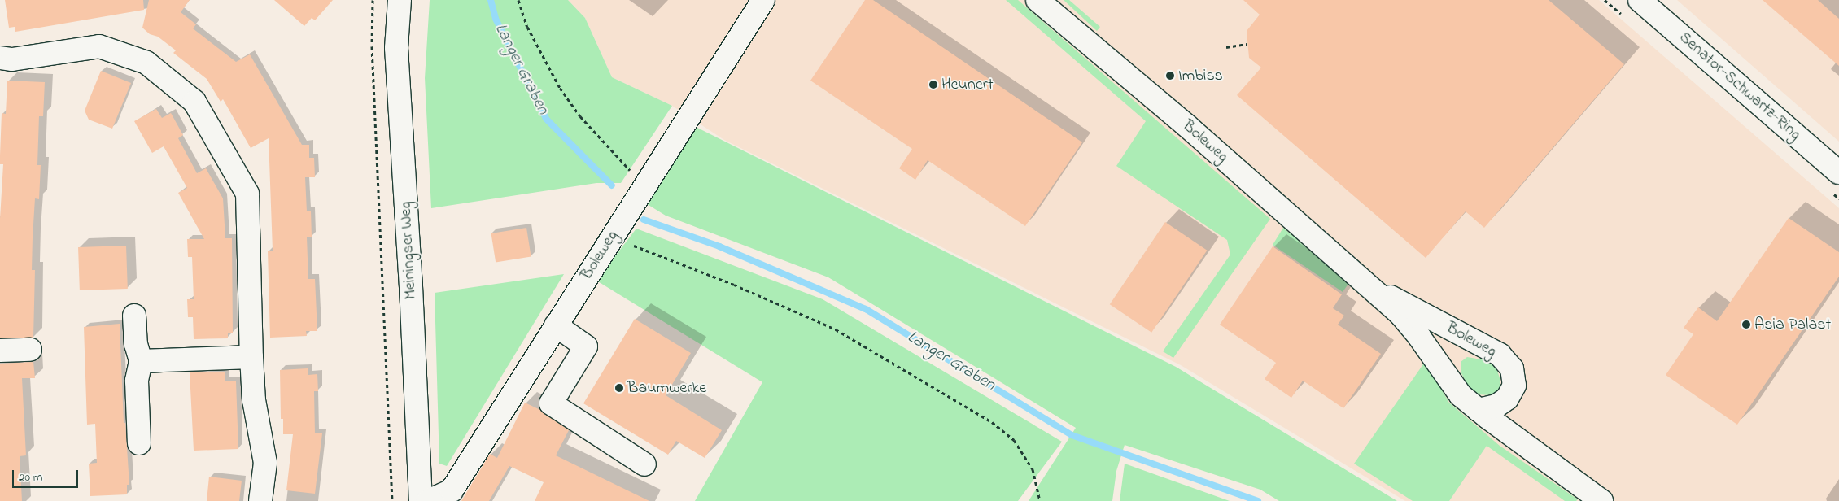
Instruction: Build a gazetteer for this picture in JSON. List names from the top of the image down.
{
  "streets": {
    "street": ["Senator-Schwartz-Ring", "Boleweg", "Meiningser Weg"]
  },
  "water": ["Langer Graben"],
  "places": [
    "Imbiss",
    "Heunert",
    "Asia Palast",
    "Baumwerke"
  ],
  "scale_bar": "20 m"
}
